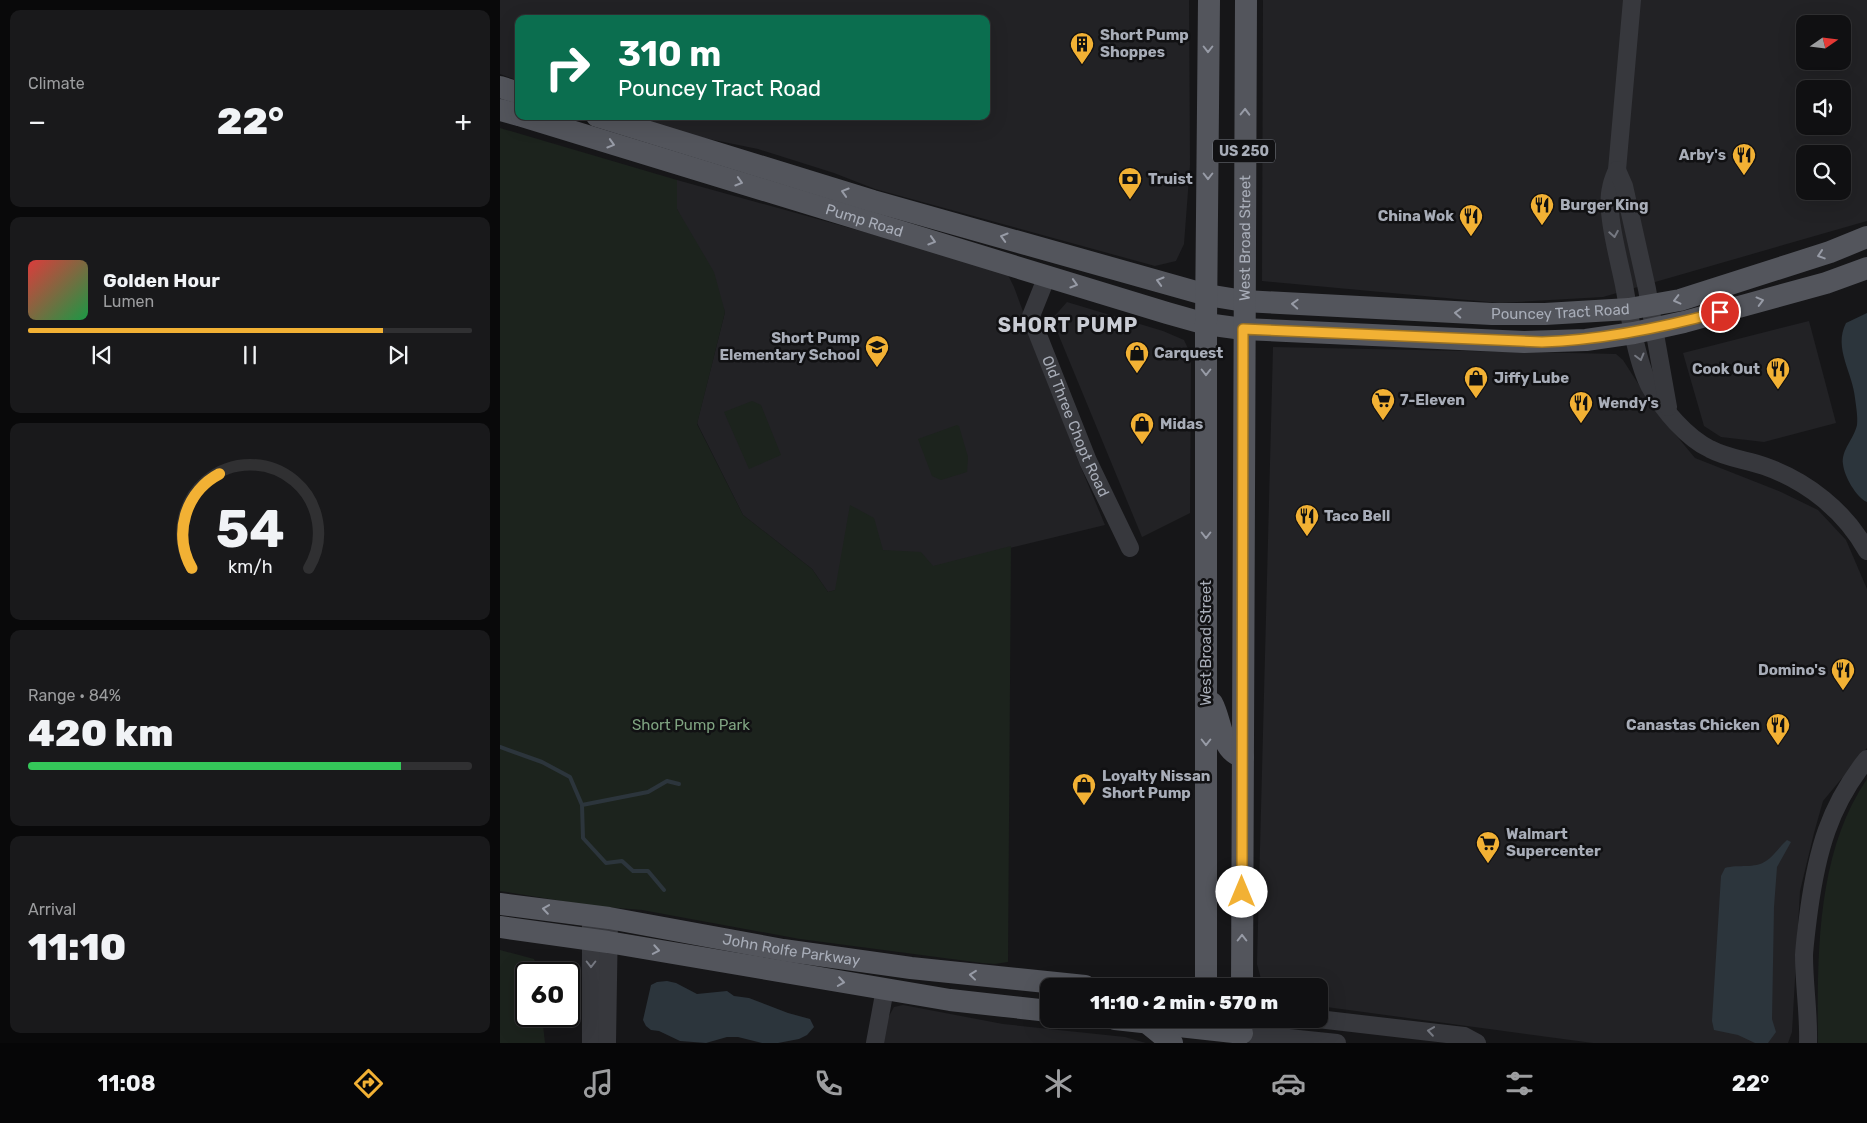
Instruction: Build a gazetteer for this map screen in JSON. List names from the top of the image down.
{
  "streets": {
    "main road": [
      "US 250",
      "Pump Road",
      "West Broad Street",
      "Pouncey Tract Road",
      "John Rolfe Parkway"
    ],
    "street": ["Old Three Chopt Road"]
  },
  "crossings": [
    ["Pump Road", "West Broad Street"],
    ["Pump Road", "Pouncey Tract Road"],
    ["Pump Road", "Old Three Chopt Road"],
    ["West Broad Street", "Pouncey Tract Road"]
  ],
  "districts": ["SHORT PUMP"],
  "parks": ["Short Pump Park"],
  "places": {
    "building": ["Short Pump Shoppes"],
    "restaurant": [
      "Arby's",
      "Burger King",
      "China Wok",
      "Cook Out",
      "Wendy's",
      "Taco Bell",
      "Domino's",
      "Canastas Chicken"
    ],
    "bank": ["Truist"],
    "school or university": ["Short Pump Elementary School"],
    "shop": [
      "Carquest",
      "Jiffy Lube",
      "Midas",
      "Loyalty Nissan Short Pump"
    ],
    "supermarket": ["7-Eleven", "Walmart Supercenter"]
  },
  "north": "right",
  "page": {
    "tile": [
      "Climate",
      ["Range · 84%", "420 km"],
      ["Arrival", "11:10"]
    ],
    "turn": ["310 m", "Pouncey Tract Road"],
    "heat": ["−", "22°", "+"],
    "song": ["Golden Hour", "Lumen"],
    "limit": "60",
    "trip": "11:10 · 2 min · 570 m",
    "tabs": ["11:08", "22°"],
    "gauge": ["54", "km/h"]
  }
}
